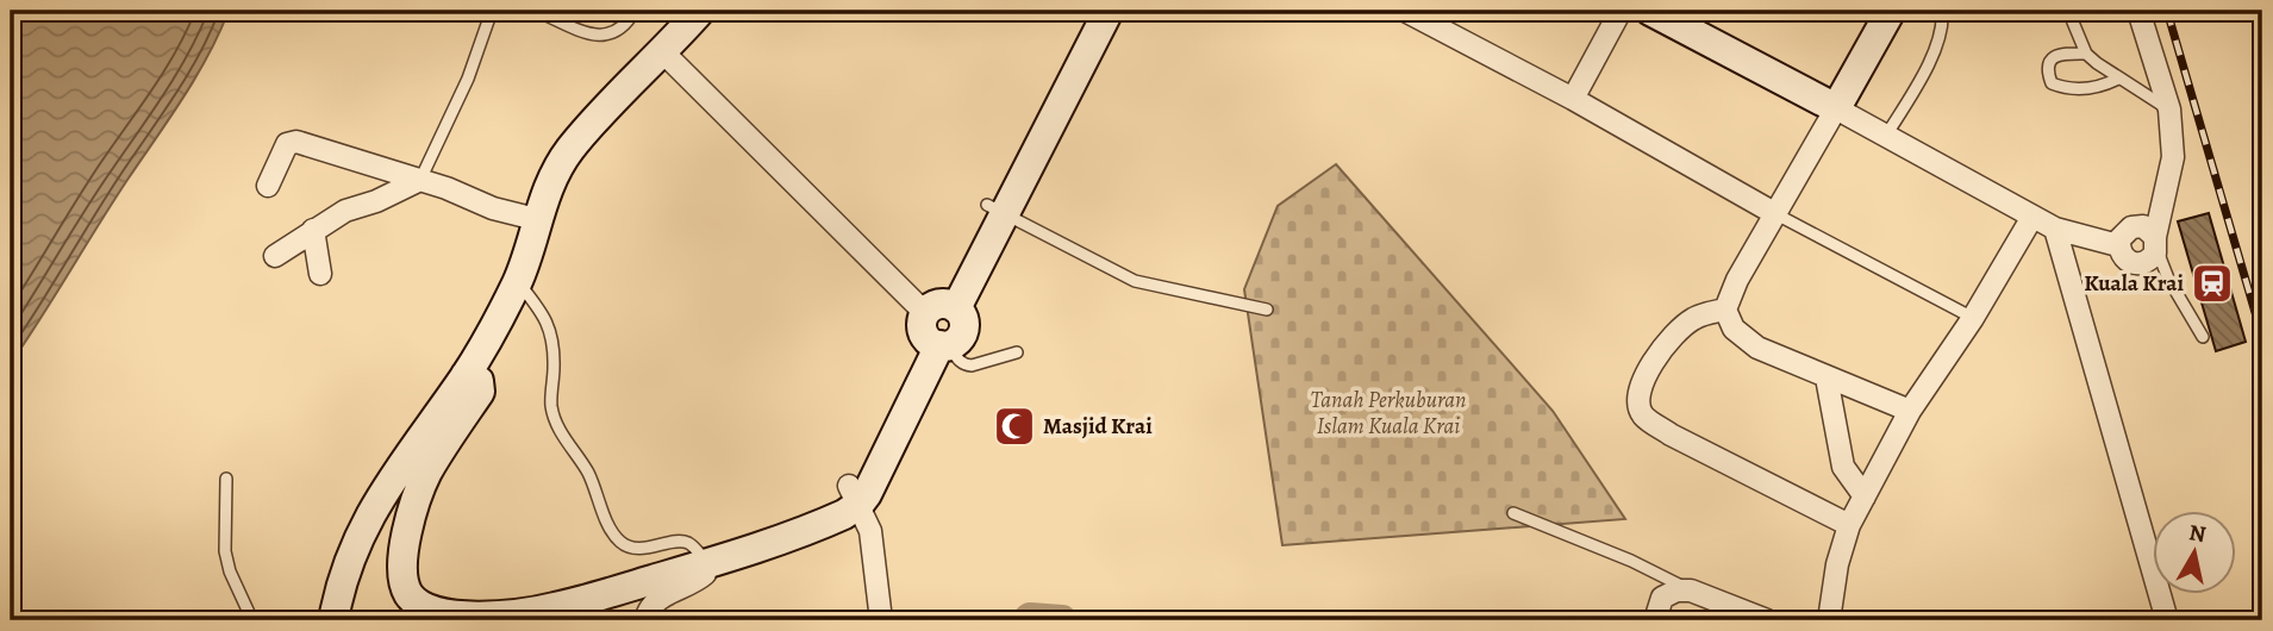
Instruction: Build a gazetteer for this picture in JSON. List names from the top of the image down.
{
  "parks": ["Tanah Perkuburan Islam Kuala Krai"],
  "places": {
    "station": ["Kuala Krai"],
    "mosque": ["Masjid Krai"]
  },
  "north": "top"
}
